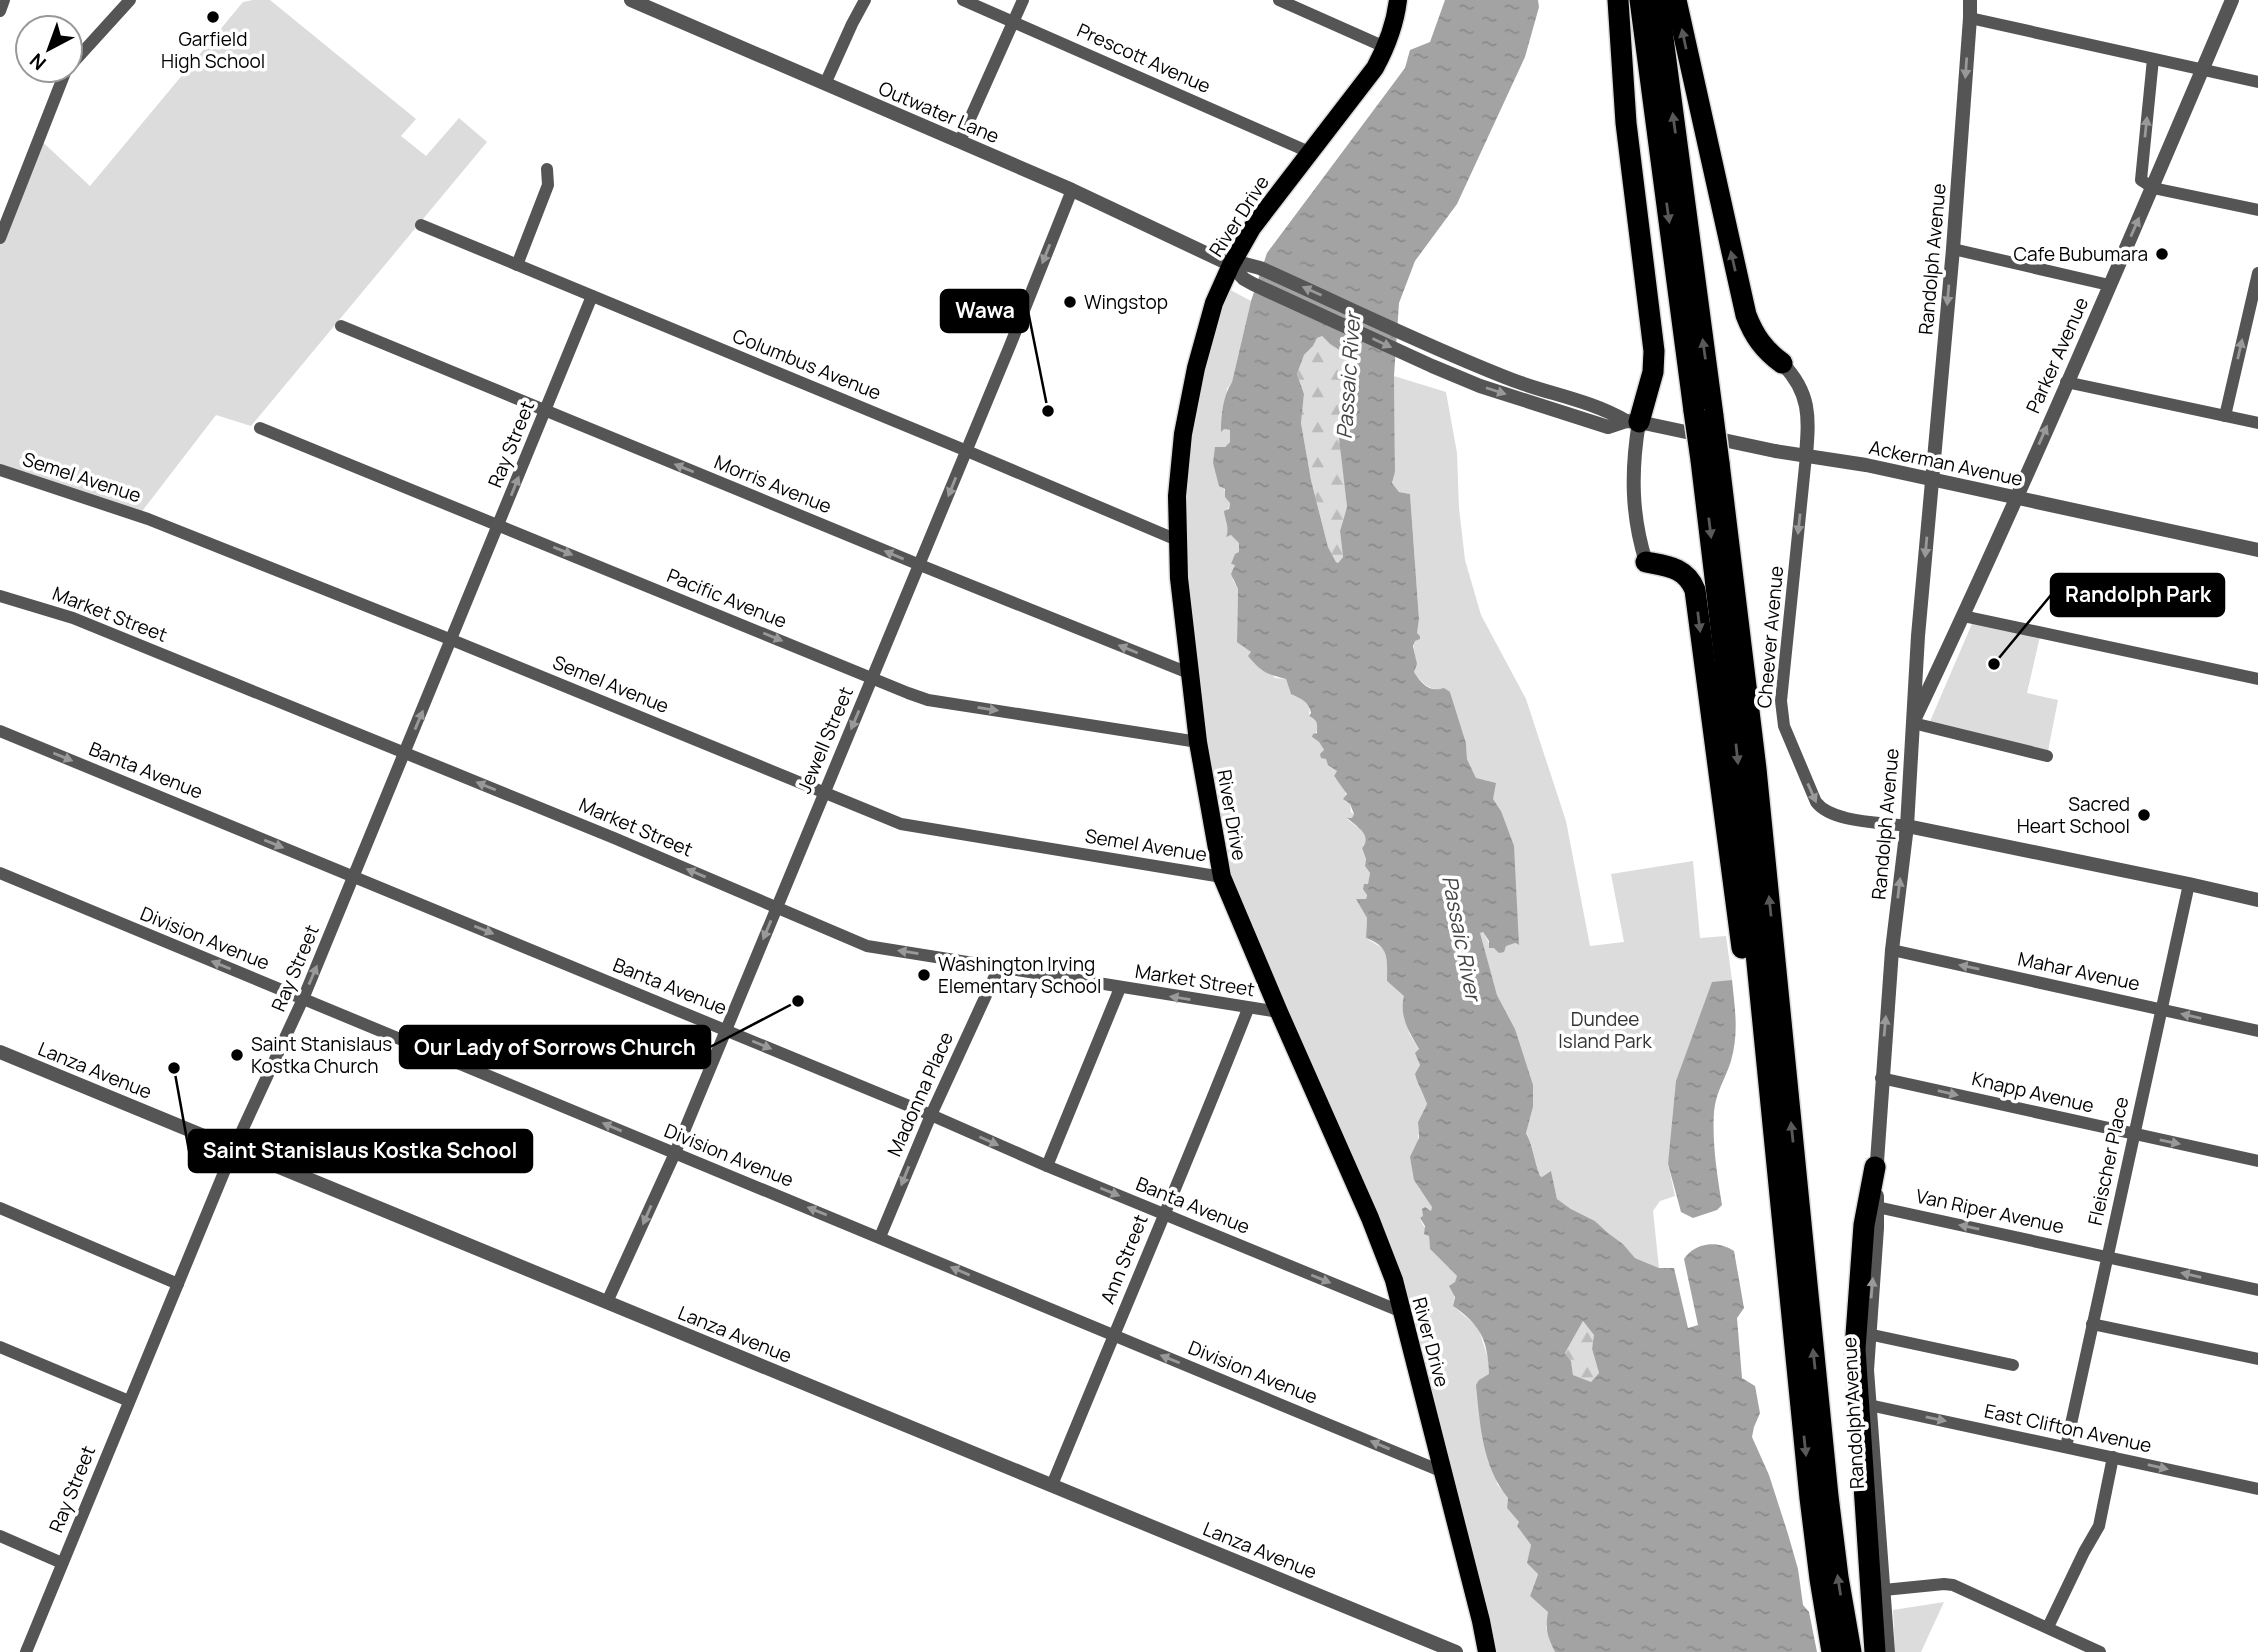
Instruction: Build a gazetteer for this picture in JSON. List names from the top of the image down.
{
  "streets": {
    "main road": ["River Drive"],
    "street": [
      "Prescott Avenue",
      "Outwater Lane",
      "Randolph Avenue",
      "Parker Avenue",
      "Columbus Avenue",
      "Ray Street",
      "Ackerman Avenue",
      "Semel Avenue",
      "Morris Avenue",
      "Pacific Avenue",
      "Market Street",
      "Cheever Avenue",
      "Jewell Street",
      "Banta Avenue",
      "Division Avenue",
      "Mahar Avenue",
      "Lanza Avenue",
      "Knapp Avenue",
      "Madonna Place",
      "Fleischer Place",
      "Van Riper Avenue",
      "Ann Street",
      "East Clifton Avenue"
    ]
  },
  "crossings": [
    ["Prescott Avenue", "River Drive"],
    ["Outwater Lane", "River Drive"],
    ["Outwater Lane", "Ackerman Avenue"],
    ["Outwater Lane", "Jewell Street"],
    ["River Drive", "Columbus Avenue"],
    ["River Drive", "Semel Avenue"],
    ["River Drive", "Morris Avenue"],
    ["River Drive", "Pacific Avenue"],
    ["River Drive", "Market Street"],
    ["River Drive", "Banta Avenue"],
    ["River Drive", "Division Avenue"],
    ["Randolph Avenue", "Parker Avenue"],
    ["Randolph Avenue", "Ackerman Avenue"],
    ["Randolph Avenue", "Cheever Avenue"],
    ["Randolph Avenue", "Mahar Avenue"],
    ["Randolph Avenue", "Knapp Avenue"],
    ["Randolph Avenue", "Van Riper Avenue"],
    ["Randolph Avenue", "East Clifton Avenue"],
    ["Parker Avenue", "Ackerman Avenue"],
    ["Columbus Avenue", "Ray Street"],
    ["Columbus Avenue", "Jewell Street"],
    ["Ray Street", "Semel Avenue"],
    ["Ray Street", "Morris Avenue"],
    ["Ray Street", "Pacific Avenue"],
    ["Ray Street", "Market Street"],
    ["Ray Street", "Banta Avenue"],
    ["Ray Street", "Division Avenue"],
    ["Ray Street", "Lanza Avenue"],
    ["Ackerman Avenue", "Cheever Avenue"],
    ["Semel Avenue", "Jewell Street"],
    ["Morris Avenue", "Jewell Street"],
    ["Pacific Avenue", "Jewell Street"],
    ["Market Street", "Jewell Street"],
    ["Market Street", "Madonna Place"],
    ["Market Street", "Ann Street"],
    ["Jewell Street", "Banta Avenue"],
    ["Jewell Street", "Division Avenue"],
    ["Jewell Street", "Lanza Avenue"],
    ["Banta Avenue", "Madonna Place"],
    ["Banta Avenue", "Ann Street"],
    ["Division Avenue", "Madonna Place"],
    ["Division Avenue", "Ann Street"],
    ["Mahar Avenue", "Fleischer Place"],
    ["Lanza Avenue", "Ann Street"],
    ["Knapp Avenue", "Fleischer Place"],
    ["Fleischer Place", "Van Riper Avenue"],
    ["Fleischer Place", "East Clifton Avenue"]
  ],
  "one_way": [
    "Morris Avenue",
    "Pacific Avenue",
    "Market Street",
    "Cheever Avenue",
    "Jewell Street",
    "Banta Avenue",
    "Division Avenue",
    "Mahar Avenue",
    "Knapp Avenue",
    "Madonna Place"
  ],
  "water": ["Passaic River"],
  "parks": ["Dundee Island Park"],
  "places": [
    "Garfield High School",
    "Cafe Bubumara",
    "Wingstop",
    "Wawa",
    "Randolph Park",
    "Sacred Heart School",
    "Washington Irving Elementary School",
    "Our Lady of Sorrows Church",
    "Saint Stanislaus Kostka Church",
    "Saint Stanislaus Kostka School"
  ],
  "north": "bottom left"
}
